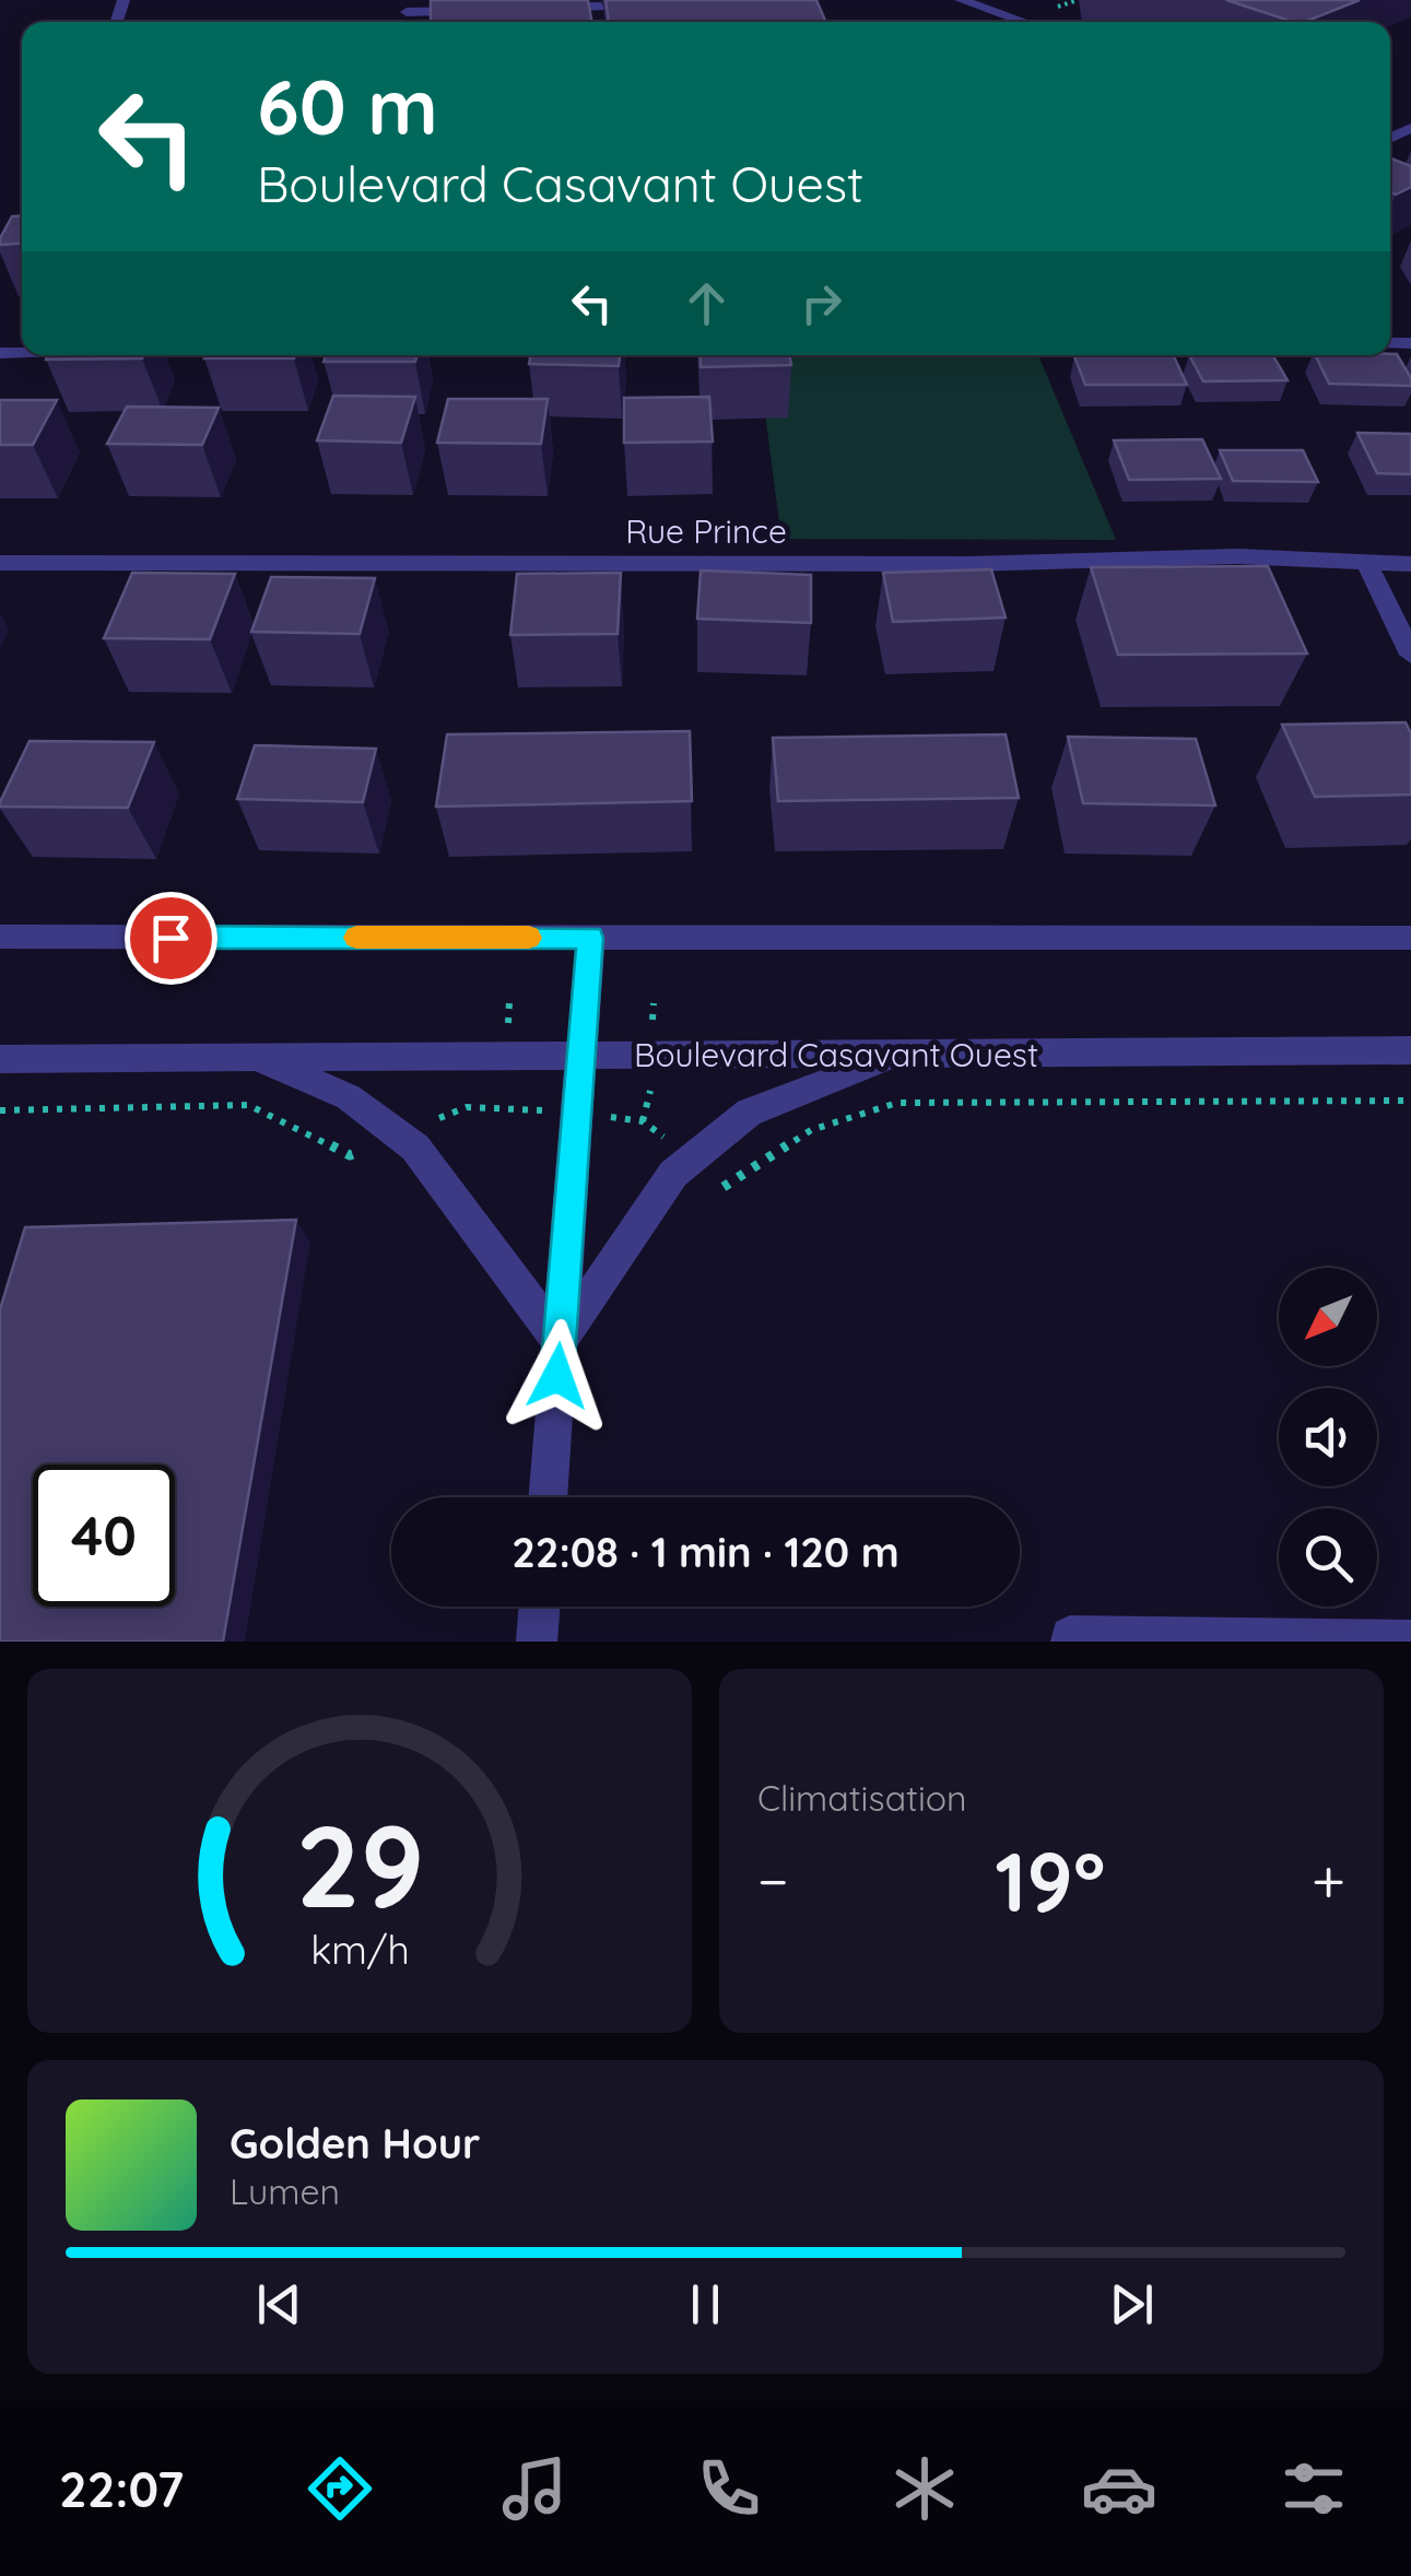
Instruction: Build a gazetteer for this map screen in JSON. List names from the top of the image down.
{
  "streets": {
    "street": ["Rue Prince", "Boulevard Casavant Ouest"]
  },
  "north": "bottom left",
  "page": {
    "turn": ["60 m", "Boulevard Casavant Ouest"],
    "limit": "40",
    "trip": "22:08 · 1 min · 120 m",
    "tile": "Climatisation",
    "heat": ["−", "19°", "+"],
    "song": ["Golden Hour", "Lumen"],
    "tabs": "22:07",
    "gauge": ["29", "km/h"]
  }
}
